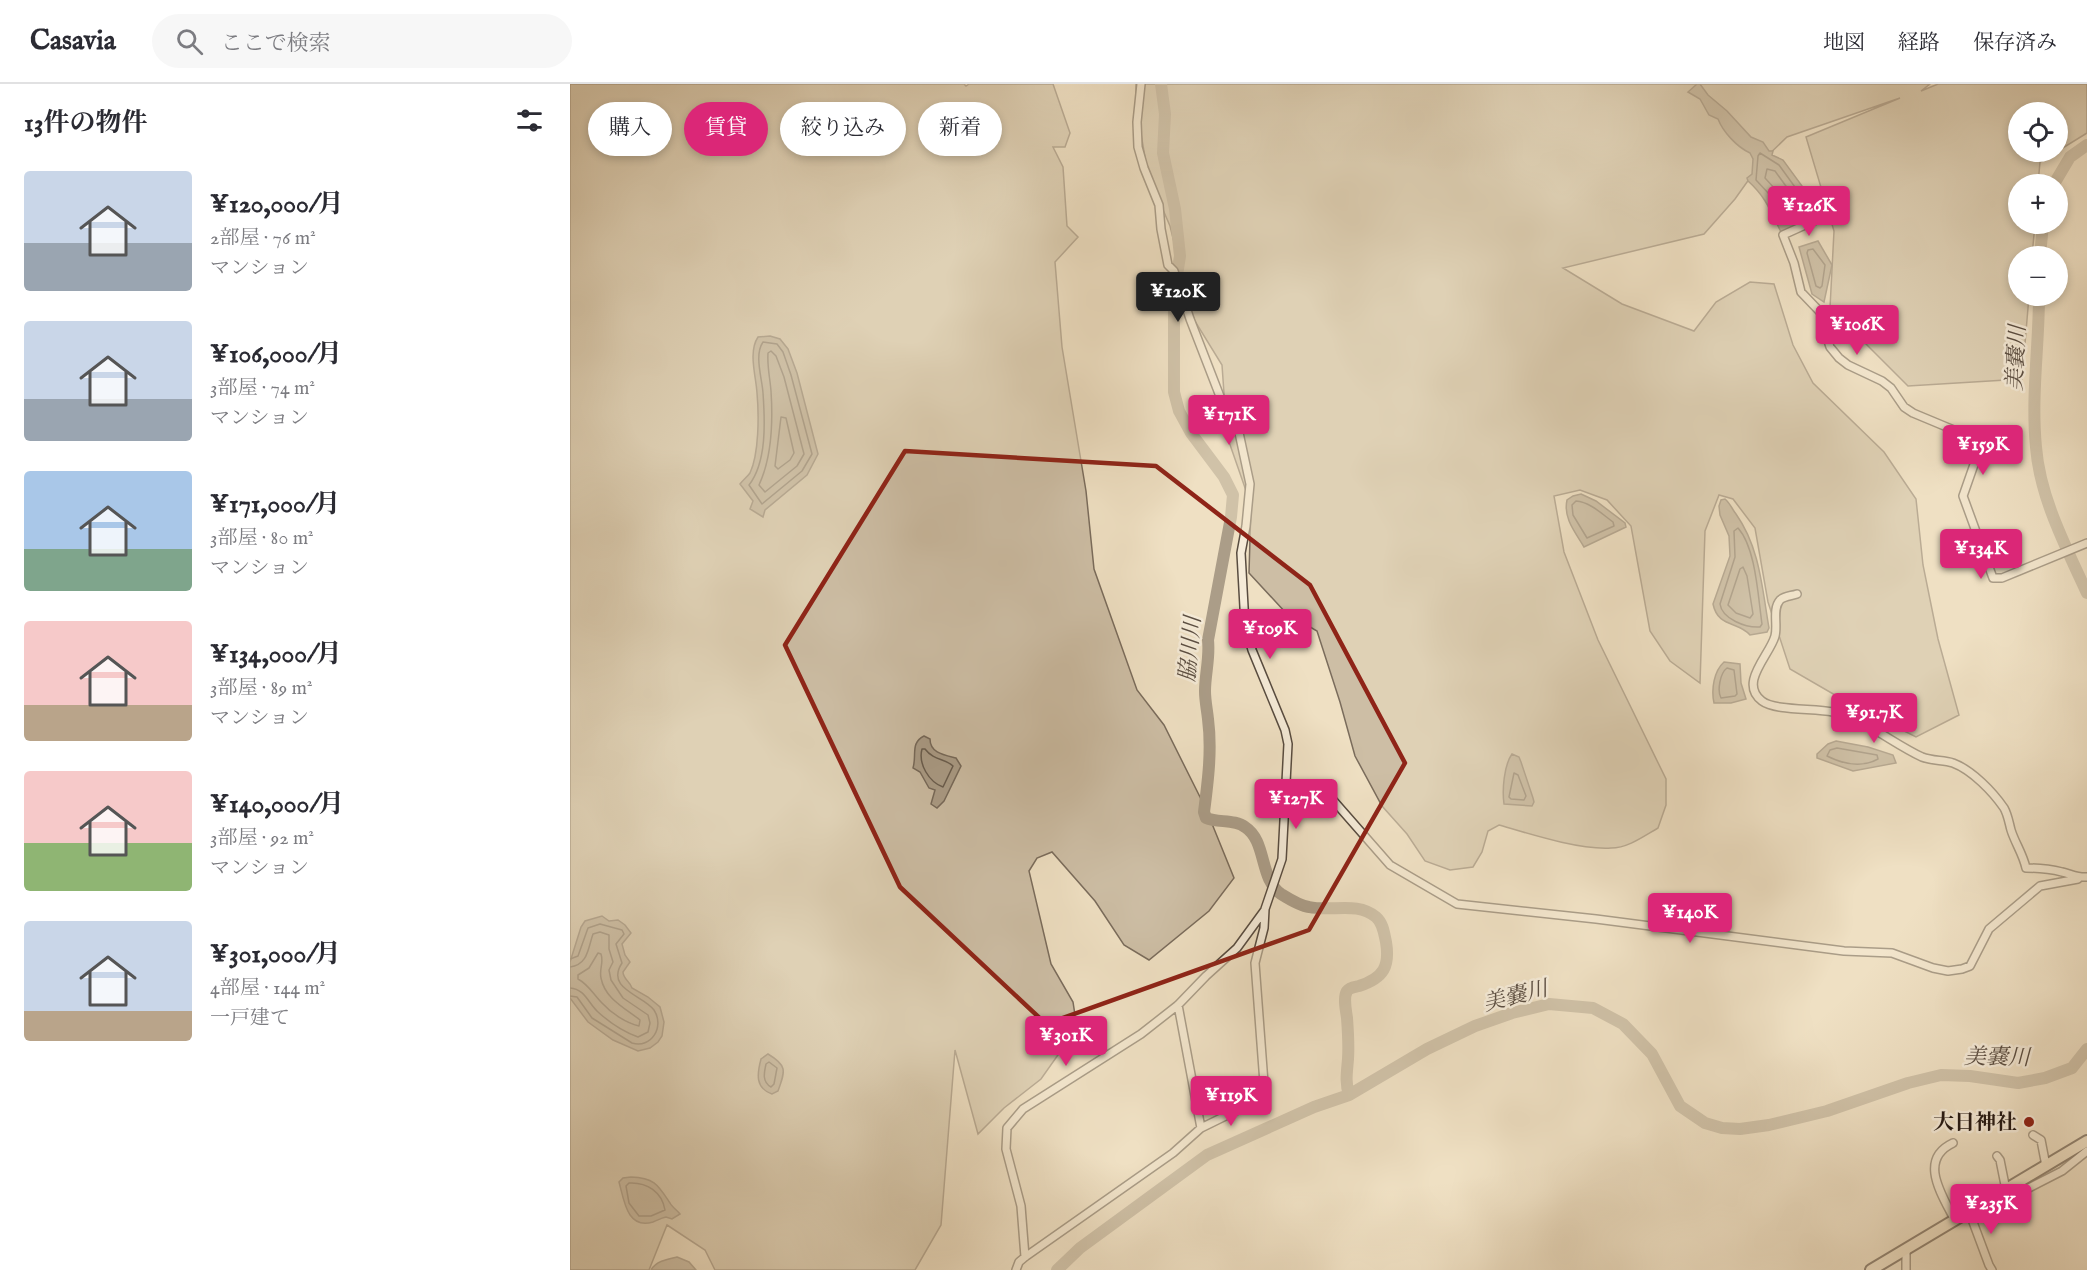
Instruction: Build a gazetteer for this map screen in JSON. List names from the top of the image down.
{
  "water": ["美嚢川", "脇川川"],
  "places": ["大日神社"],
  "page": {
    "header": "Casavia",
    "search": "ここで検索",
    "nav": ["地図", "経路", "保存済み"],
    "heading": "13件の物件",
    "map_buttons": ["+", "−"],
    "chip": [
      "購入",
      "賃貸",
      "絞り込み",
      "新着"
    ],
    "list": [
      {
        "name": "¥120,000/月",
        "note": "2部屋 · 76 m² · マンション"
      },
      {
        "name": "¥106,000/月",
        "note": "3部屋 · 74 m² · マンション"
      },
      {
        "name": "¥171,000/月",
        "note": "3部屋 · 80 m² · マンション"
      },
      {
        "name": "¥134,000/月",
        "note": "3部屋 · 89 m² · マンション"
      },
      {
        "name": "¥140,000/月",
        "note": "3部屋 · 92 m² · マンション"
      },
      {
        "name": "¥301,000/月",
        "note": "4部屋 · 144 m² · 一戸建て"
      }
    ],
    "price": [
      "¥126K",
      "¥120K",
      "¥106K",
      "¥171K",
      "¥159K",
      "¥134K",
      "¥109K",
      "¥91.7K",
      "¥127K",
      "¥140K",
      "¥301K",
      "¥119K",
      "¥235K"
    ]
  }
}
